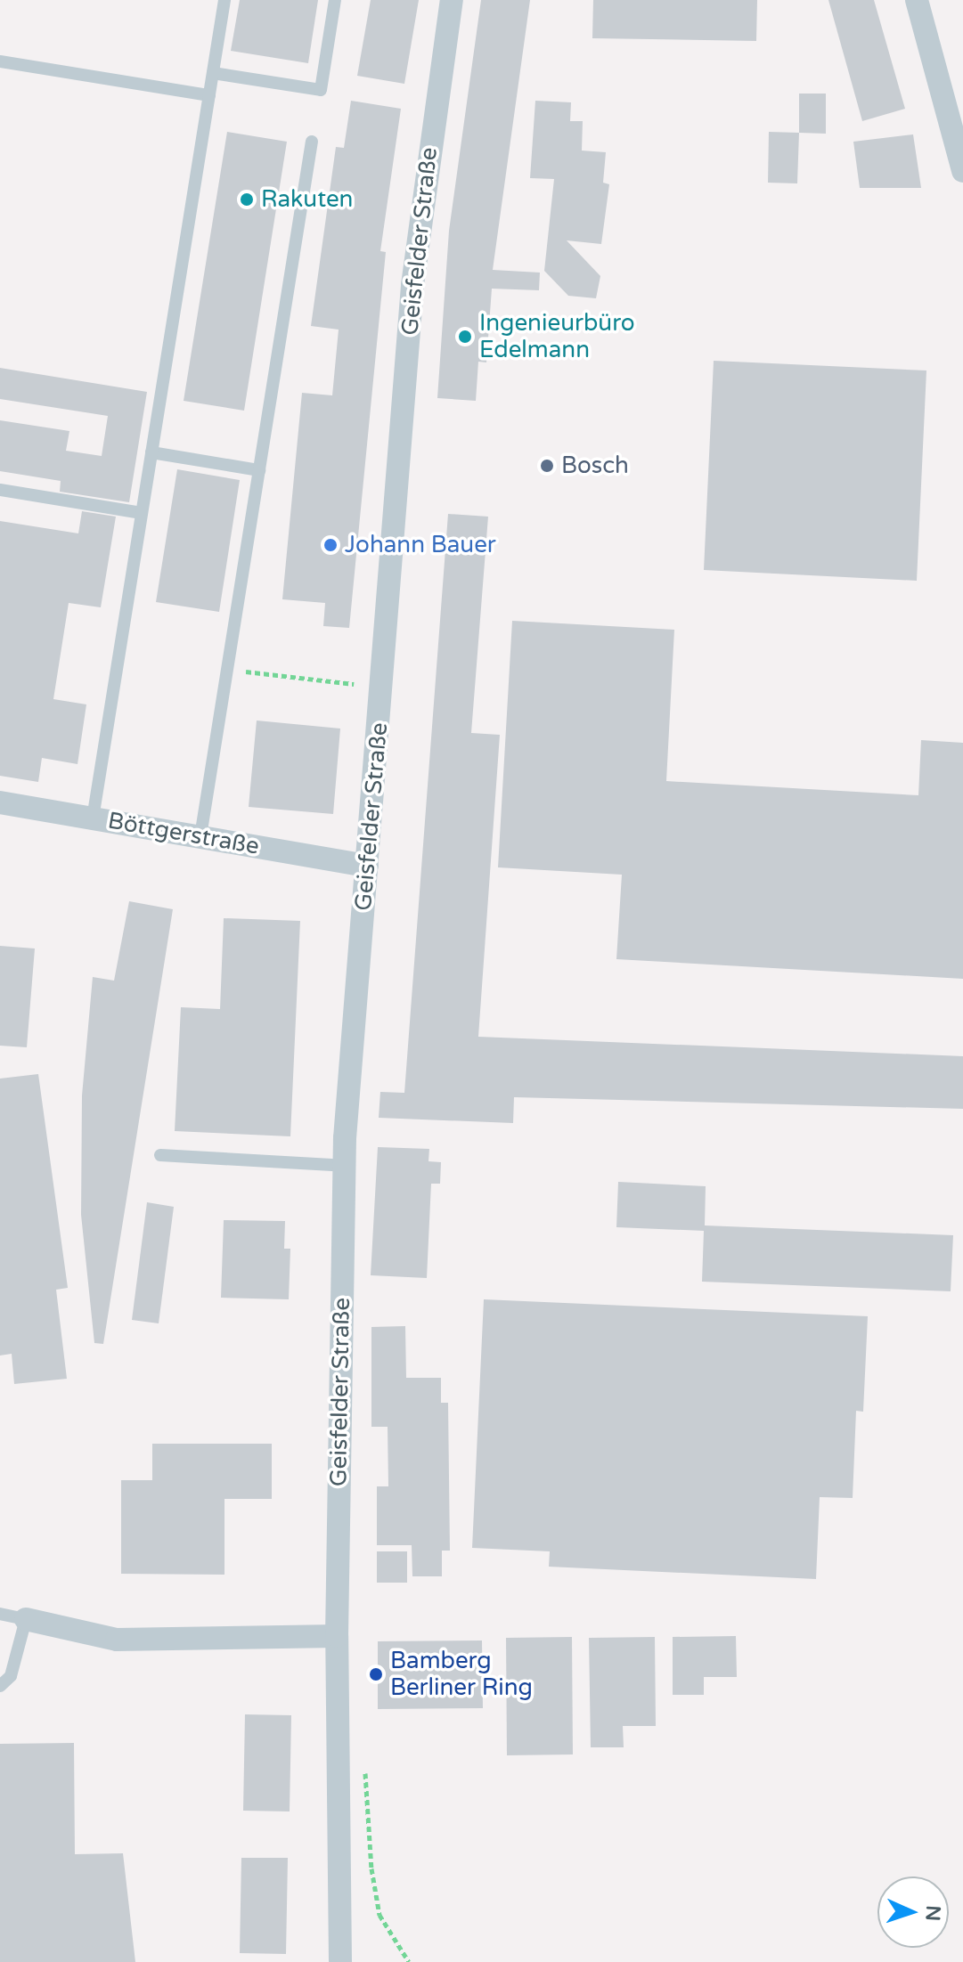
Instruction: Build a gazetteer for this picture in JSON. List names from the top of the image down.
{
  "streets": {
    "street": ["Geisfelder Straße", "Böttgerstraße"]
  },
  "crossings": [
    ["Geisfelder Straße", "Böttgerstraße"]
  ],
  "places": [
    "Rakuten",
    "Ingenieurbüro Edelmann",
    "Bosch",
    "Johann Bauer",
    "Bamberg Berliner Ring"
  ],
  "north": "right"
}
